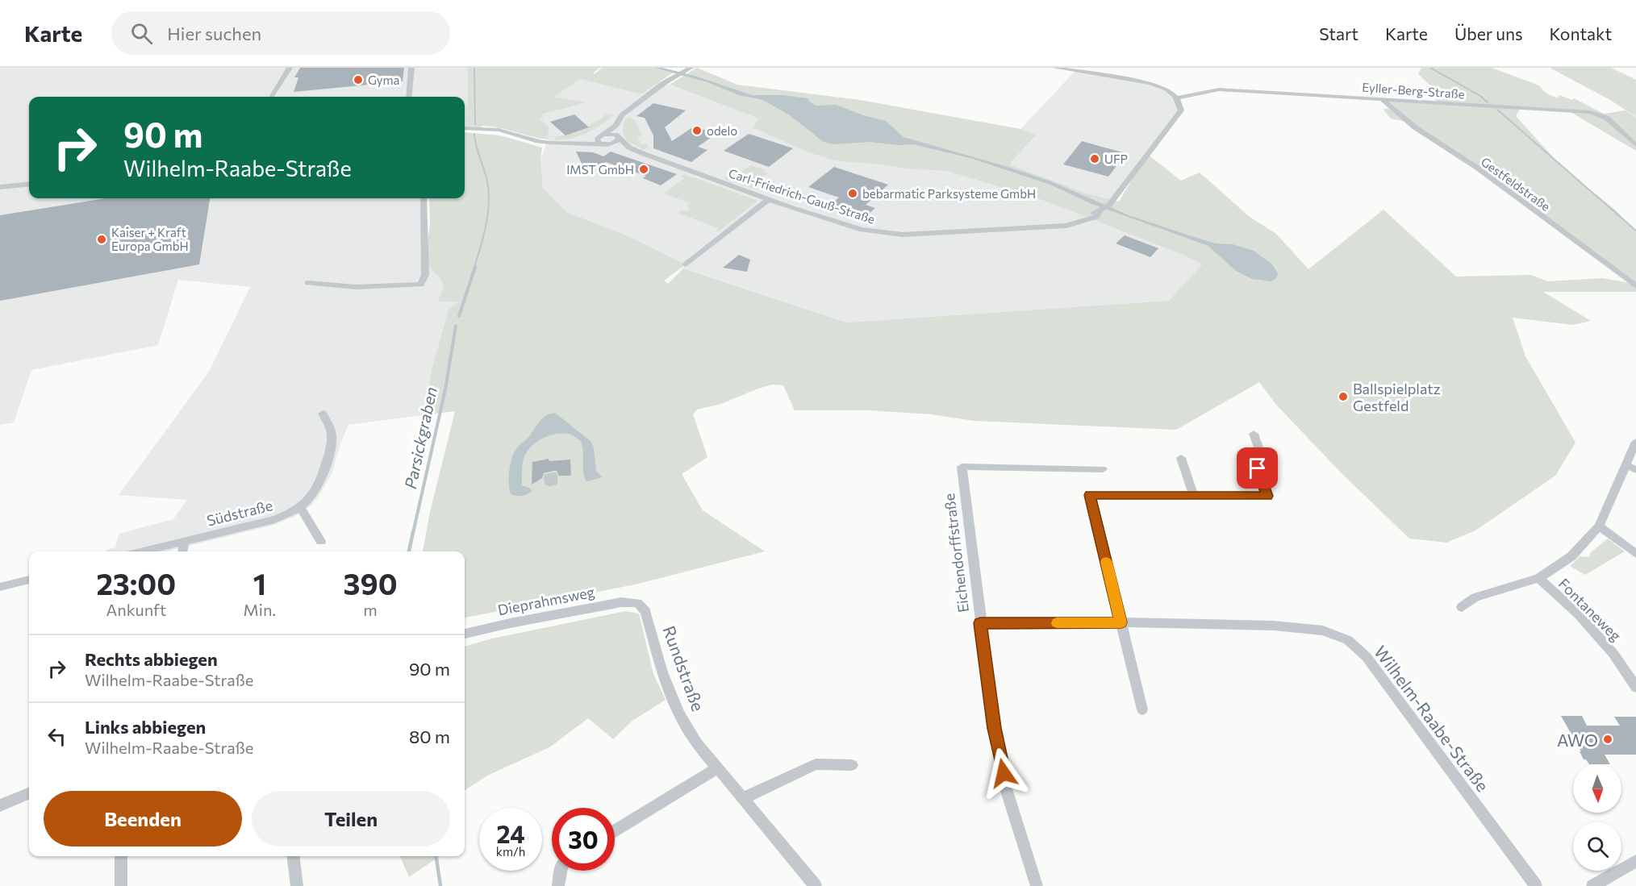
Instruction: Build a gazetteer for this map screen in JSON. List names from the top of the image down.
{
  "streets": {
    "street": [
      "Eyller-Berg-Straße",
      "Gestfeldstraße",
      "Carl-Friedrich-Gauß-Straße",
      "Südstraße",
      "Eichendorffstraße",
      "Dieprahmsweg",
      "Fontaneweg",
      "Rundstraße",
      "Wilhelm-Raabe-Straße"
    ]
  },
  "crossings": [
    ["Eyller-Berg-Straße", "Gestfeldstraße"],
    ["Eyller-Berg-Straße", "Carl-Friedrich-Gauß-Straße"],
    ["Eichendorffstraße", "Wilhelm-Raabe-Straße"],
    ["Dieprahmsweg", "Rundstraße"]
  ],
  "water": ["Parsickgraben"],
  "places": [
    "Gyma",
    "odelo",
    "UFP",
    "IMST GmbH",
    "bebarmatic Parksysteme GmbH",
    "Kaiser + Kraft Europa GmbH",
    "Ballspielplatz Gestfeld",
    "AWO"
  ],
  "north": "bottom",
  "page": {
    "header": "Karte",
    "search": "Hier suchen",
    "nav": [
      "Start",
      "Karte",
      "Über uns",
      "Kontakt"
    ],
    "turn": ["90 m", "Wilhelm-Raabe-Straße"],
    "eta": [
      "23:00",
      "Ankunft",
      "1",
      "Min.",
      "390",
      "m"
    ],
    "list": [
      {
        "name": "Rechts abbiegen",
        "note": "Wilhelm-Raabe-Straße",
        "value": "90 m"
      },
      {
        "name": "Links abbiegen",
        "note": "Wilhelm-Raabe-Straße",
        "value": "80 m"
      }
    ],
    "buttons": ["Beenden", "Teilen"],
    "speed": "24 km/h",
    "limit": "30"
  }
}
